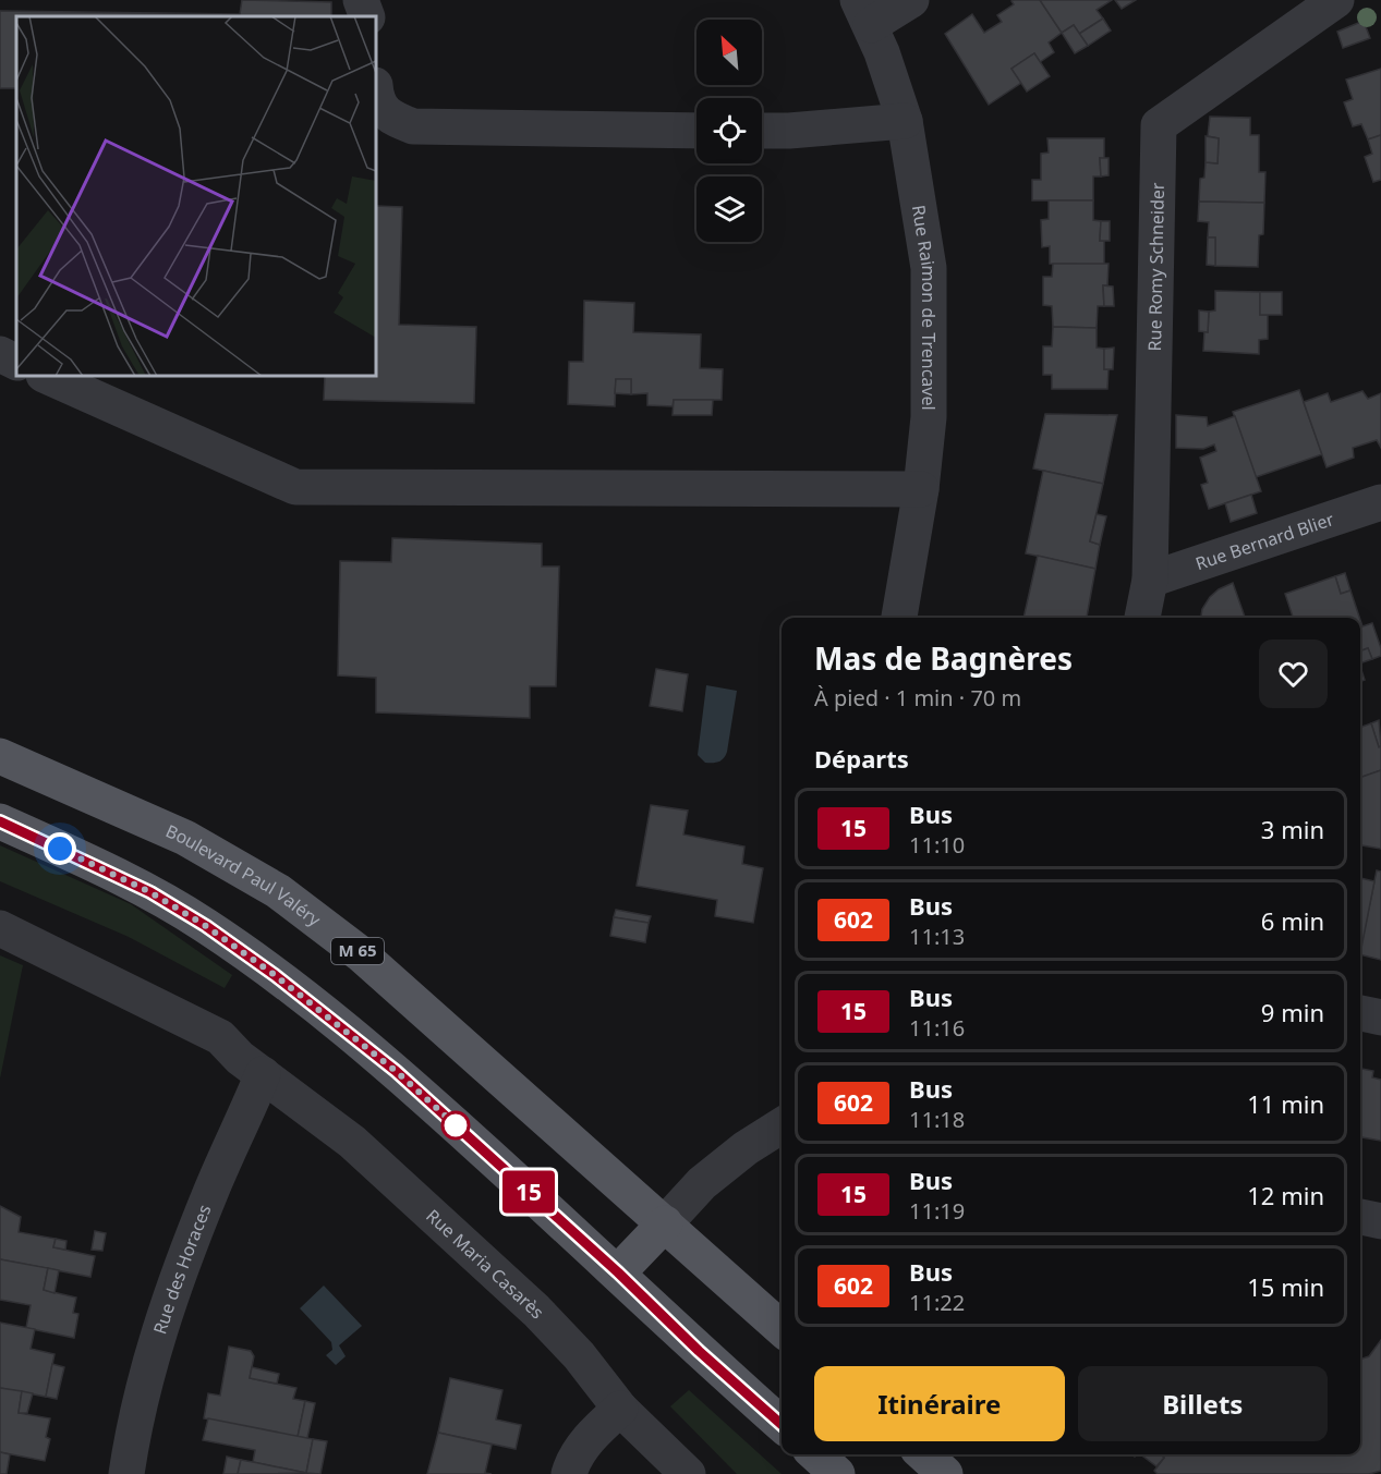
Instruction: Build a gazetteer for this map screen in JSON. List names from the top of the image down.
{
  "streets": {
    "main road": ["Boulevard Paul Valéry", "M 65"],
    "street": [
      "Rue Romy Schneider",
      "Rue Raimon de Trencavel",
      "Rue Bernard Blier",
      "Rue Maria Casarès",
      "Rue des Horaces"
    ]
  },
  "crossings": [
    ["Rue Romy Schneider", "Rue Bernard Blier"],
    ["Boulevard Paul Valéry", "M 65"],
    ["Rue Maria Casarès", "Rue des Horaces"]
  ],
  "lines": ["bus line 15"],
  "north": "top left",
  "page": {
    "on_map": "15",
    "heading": [
      ["Mas de Bagnères", "À pied · 1 min · 70 m"],
      "Départs"
    ],
    "list": [
      {
        "mark": "15",
        "name": "Bus",
        "note": "11:10",
        "value": "3 min"
      },
      {
        "mark": "602",
        "name": "Bus",
        "note": "11:13",
        "value": "6 min"
      },
      {
        "mark": "15",
        "name": "Bus",
        "note": "11:16",
        "value": "9 min"
      },
      {
        "mark": "602",
        "name": "Bus",
        "note": "11:18",
        "value": "11 min"
      },
      {
        "mark": "15",
        "name": "Bus",
        "note": "11:19",
        "value": "12 min"
      },
      {
        "mark": "602",
        "name": "Bus",
        "note": "11:22",
        "value": "15 min"
      }
    ],
    "buttons": ["Itinéraire", "Billets"]
  }
}
